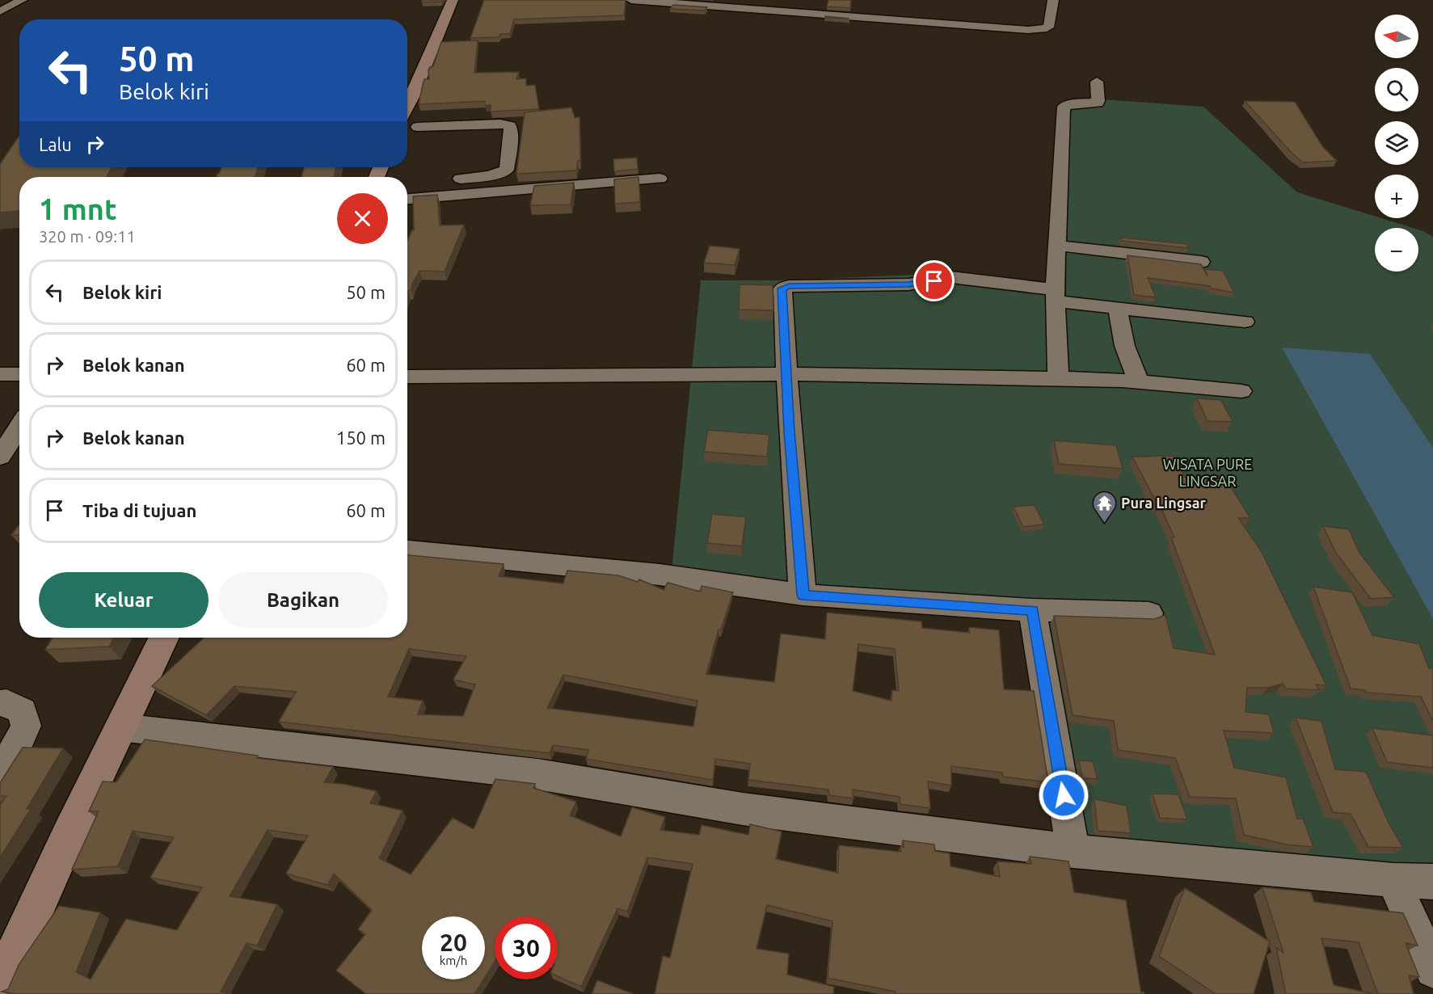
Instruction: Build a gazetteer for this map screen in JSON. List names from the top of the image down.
{
  "parks": ["WISATA PURE LINGSAR"],
  "places": {
    "temple": ["Pura Lingsar"]
  },
  "north": "left",
  "page": {
    "map_buttons": ["+", "−"],
    "turn": ["50 m", "Belok kiri"],
    "then": "Lalu",
    "heading": ["1 mnt", "320 m · 09:11"],
    "list": [
      {
        "name": "Belok kiri",
        "value": "50 m"
      },
      {
        "name": "Belok kanan",
        "value": "60 m"
      },
      {
        "name": "Belok kanan",
        "value": "150 m"
      },
      {
        "name": "Tiba di tujuan",
        "value": "60 m"
      }
    ],
    "buttons": ["Keluar", "Bagikan"],
    "speed": "20 km/h",
    "limit": "30"
  }
}
